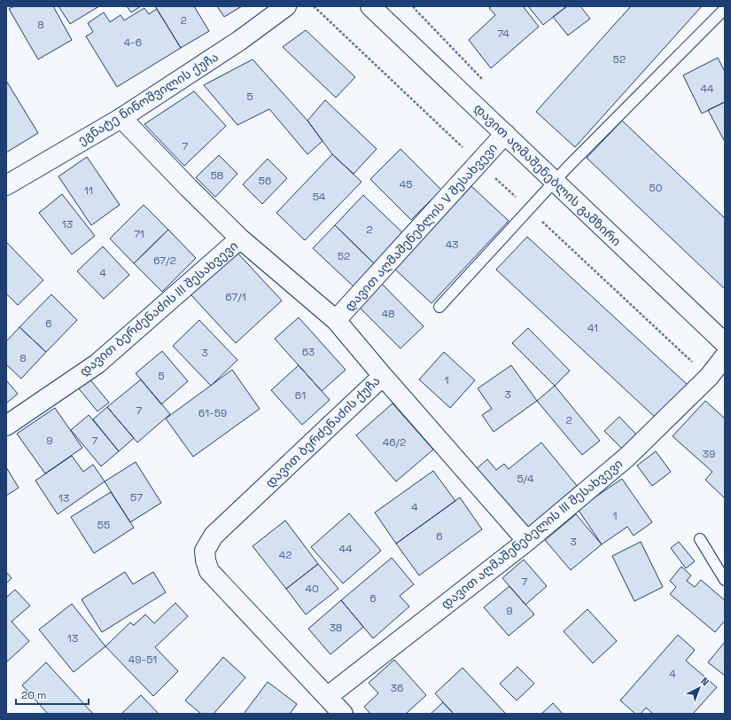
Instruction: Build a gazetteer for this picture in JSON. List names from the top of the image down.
{
  "streets": {
    "street": [
      "ეგნატე ნინოშვილის ქუჩა",
      "დავით აღმაშენებლის გამზირი",
      "დავით აღმაშენებლის V შესახვევი",
      "დავით ბერძენაძის III შესახვევი",
      "დავით ბერძენაძის ქუჩა",
      "დავით აღმაშენებელის III შესახვევი"
    ]
  },
  "crossings": [
    ["ეგნატე ნინოშვილის ქუჩა", "დავით ბერძენაძის ქუჩა"],
    ["დავით აღმაშენებლის გამზირი", "დავით აღმაშენებლის V შესახვევი"],
    ["დავით აღმაშენებლის V შესახვევი", "დავით ბერძენაძის ქუჩა"],
    ["დავით ბერძენაძის III შესახვევი", "დავით ბერძენაძის ქუჩა"],
    ["დავით ბერძენაძის ქუჩა", "დავით აღმაშენებელის III შესახვევი"]
  ],
  "house_numbers": [
    "2",
    "8",
    "74",
    "4-6",
    "52",
    "44",
    "5",
    "7",
    "58",
    "56",
    "45",
    "50",
    "11",
    "54",
    "13",
    "2",
    "71",
    "43",
    "52",
    "67/2",
    "4",
    "67/1",
    "48",
    "6",
    "41",
    "63",
    "3",
    "8",
    "5",
    "1",
    "3",
    "61",
    "7",
    "61-59",
    "2",
    "9",
    "7",
    "46/2",
    "39",
    "5/4",
    "57",
    "13",
    "4",
    "1",
    "55",
    "6",
    "3",
    "44",
    "42",
    "7",
    "40",
    "6",
    "9",
    "38",
    "13",
    "49-51",
    "4",
    "36"
  ],
  "scale_bar": "20 m",
  "north": "top right"
}
